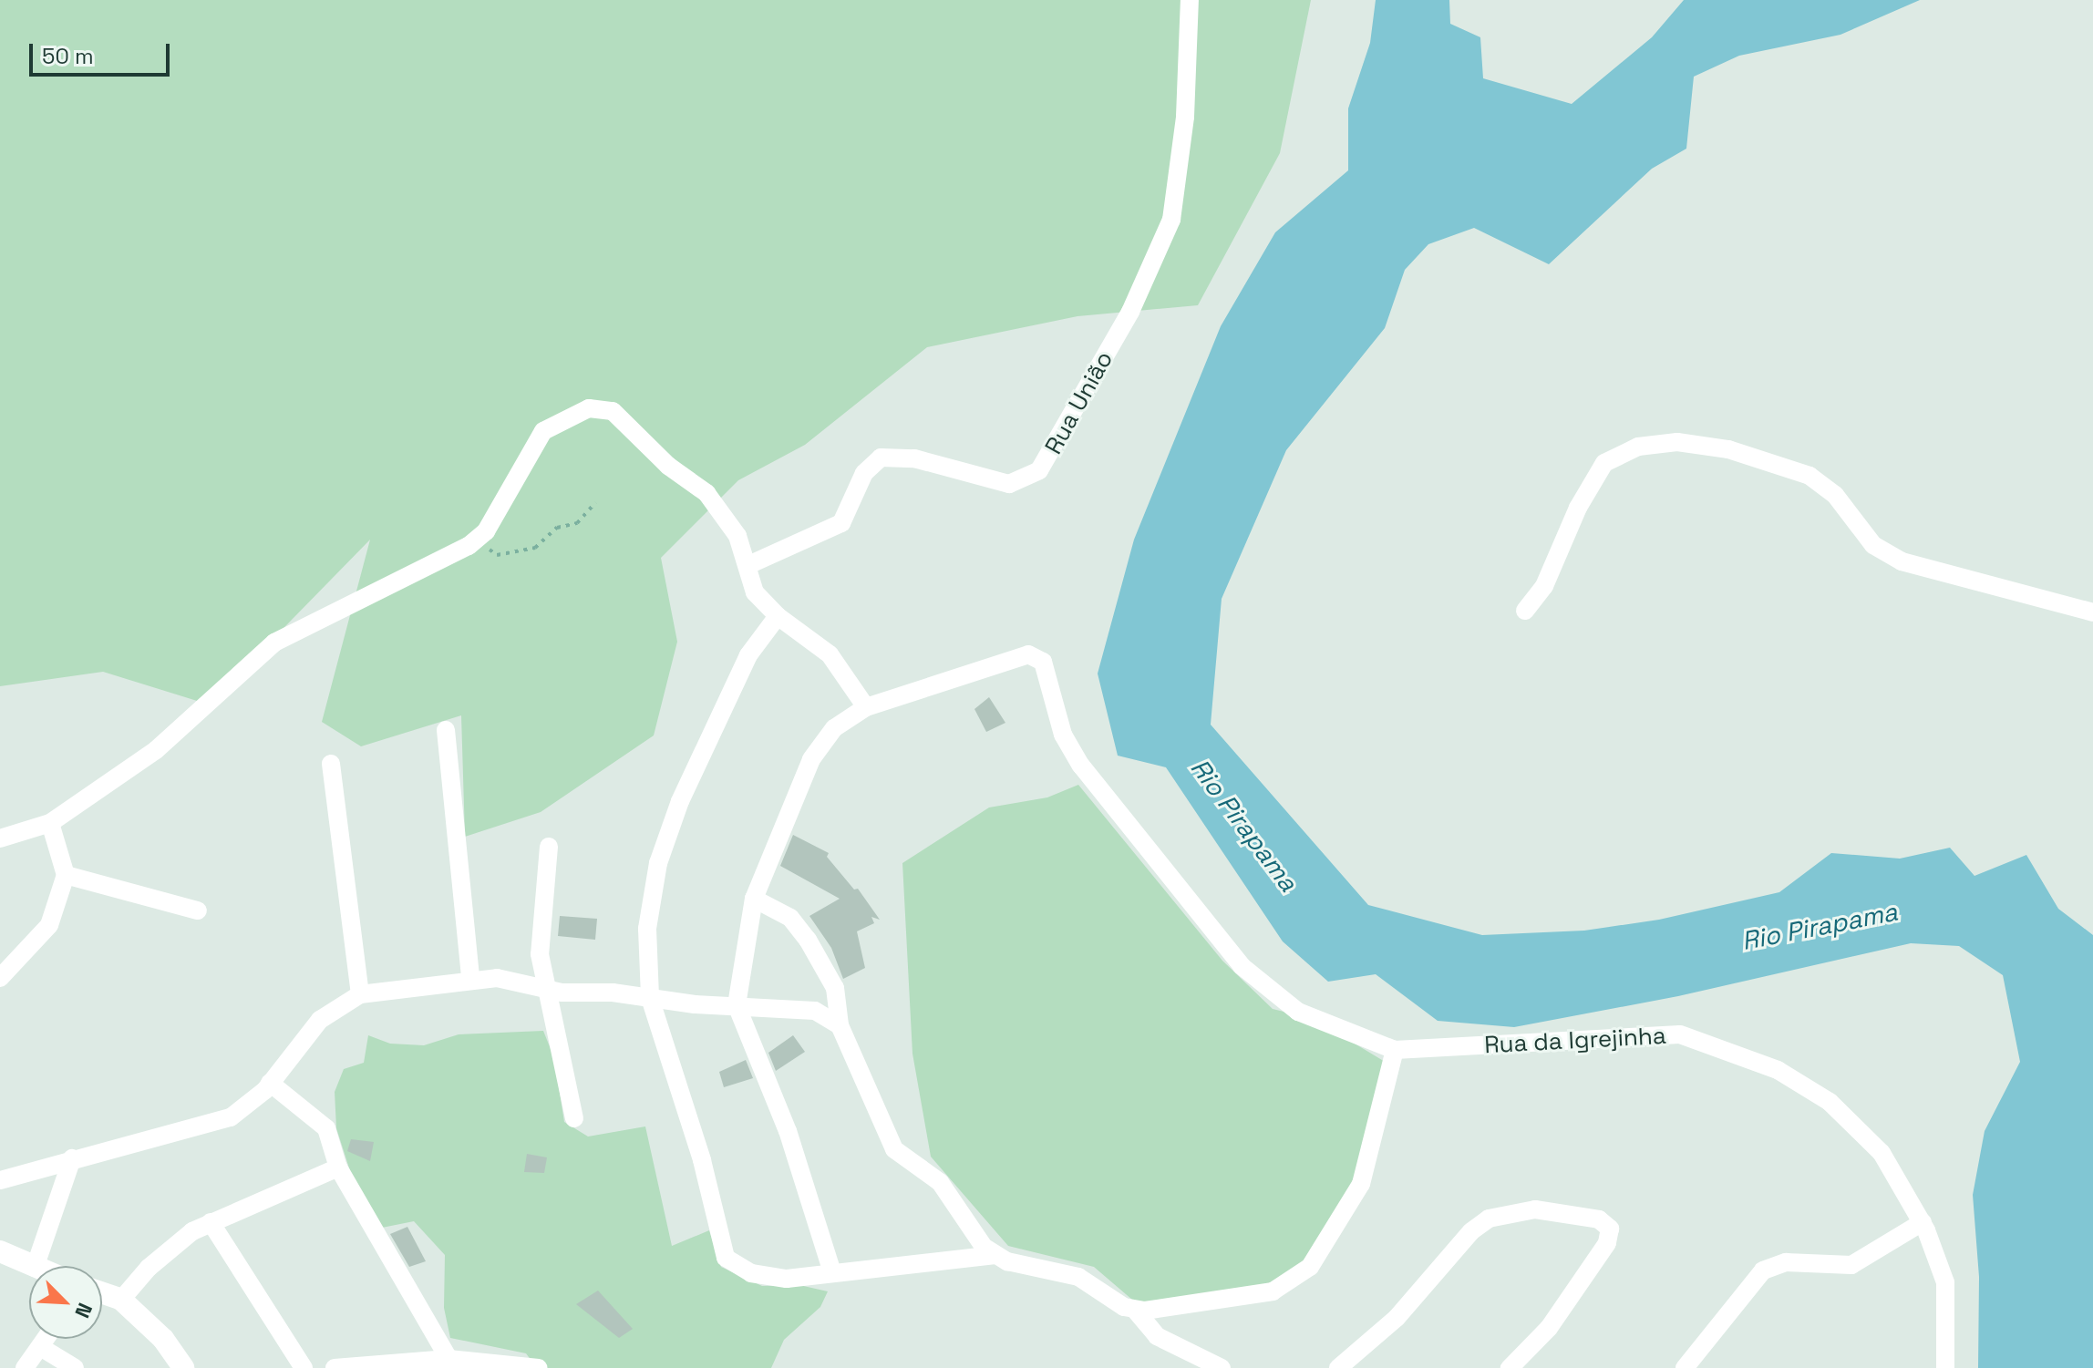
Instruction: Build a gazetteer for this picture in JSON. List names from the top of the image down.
{
  "streets": {
    "street": ["Rua União", "Rua da Igrejinha"]
  },
  "water": ["Rio Pirapama"],
  "scale_bar": "50 m",
  "north": "bottom right"
}
